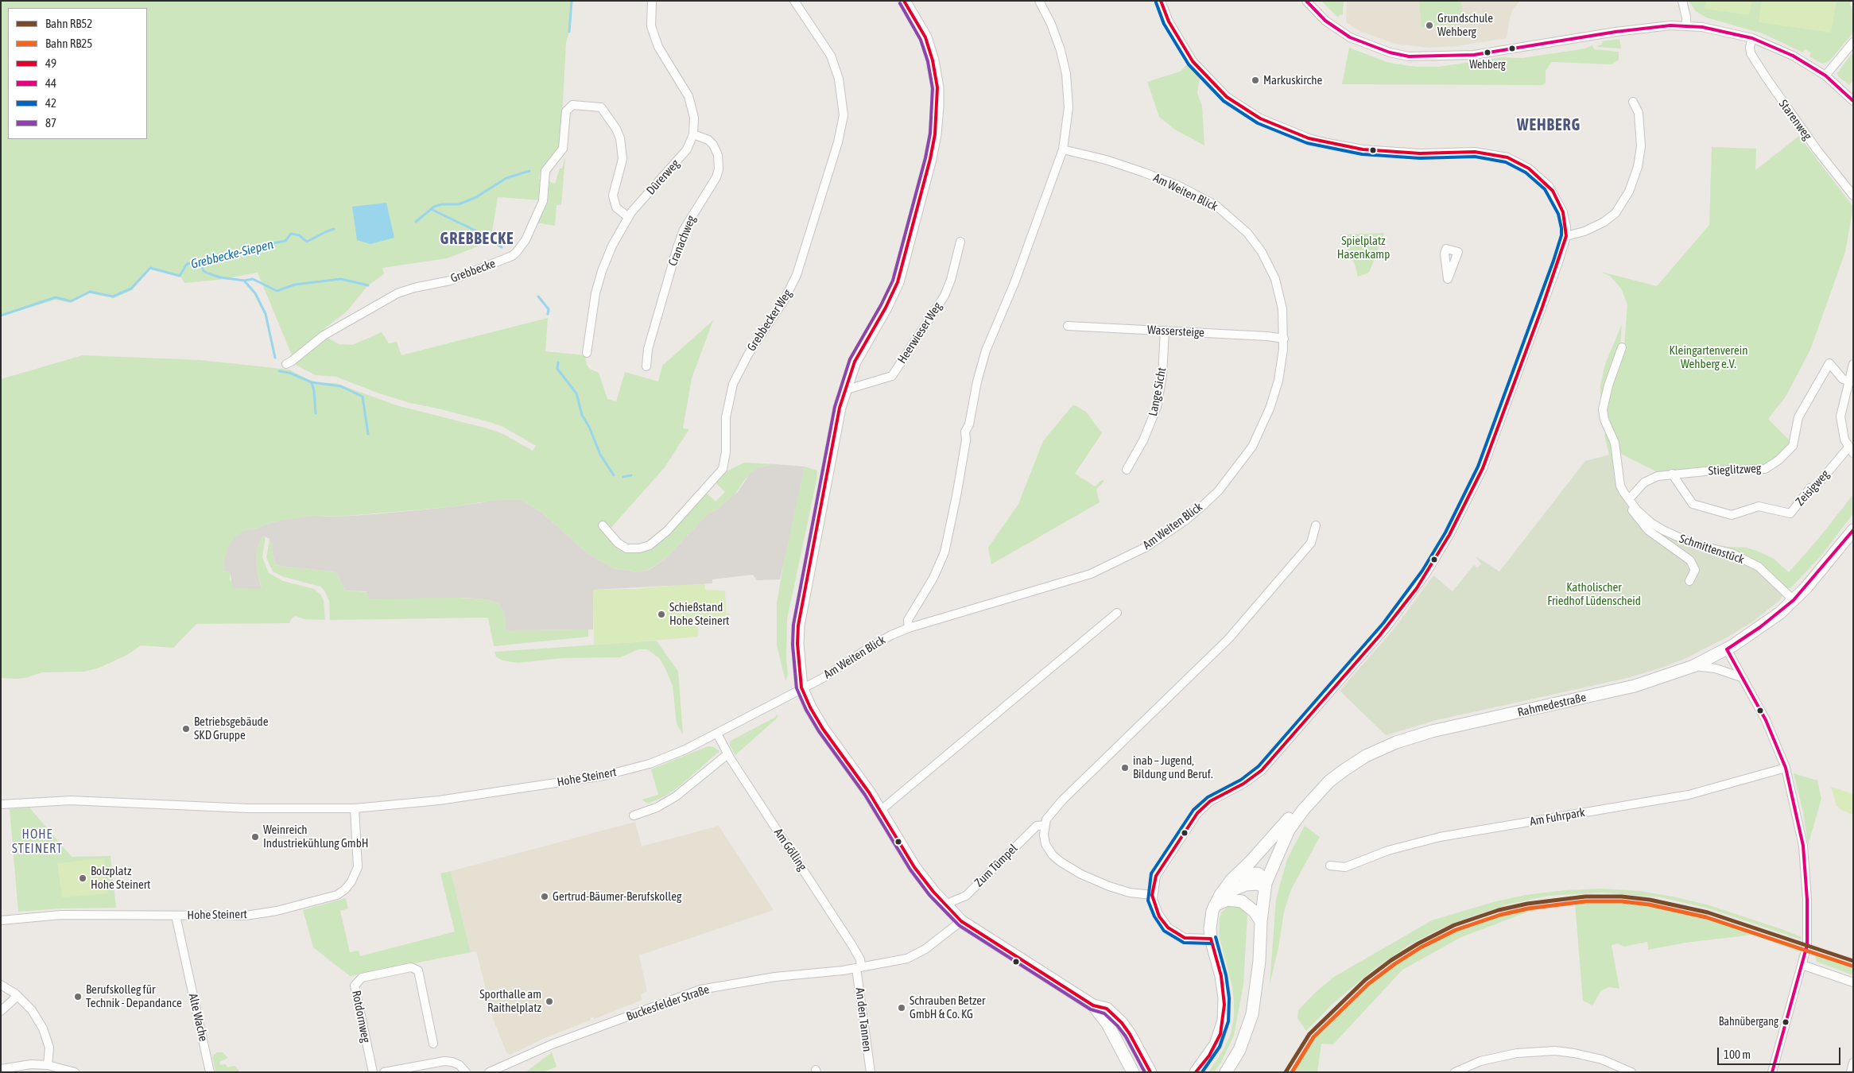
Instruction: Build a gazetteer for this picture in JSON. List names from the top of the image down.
{
  "streets": {
    "main road": ["Rahmedestraße"],
    "street": [
      "Starenweg",
      "Dürerweg",
      "Am Weiten Blick",
      "Cranachweg",
      "Grebbecke",
      "Grebbecker Weg",
      "Wassersteige",
      "Heerwieser Weg",
      "Lange Sicht",
      "Stieglitzweg",
      "Zeisigweg",
      "Schmittenstück",
      "Hohe Steinert",
      "Am Fuhrpark",
      "Am Gölling",
      "Zum Tümpel",
      "Buckesfelder Straße",
      "Rotdornweg",
      "Alte Wache",
      "An den Tannen"
    ]
  },
  "crossings": [
    ["Dürerweg", "Cranachweg"],
    ["Dürerweg", "Grebbecke"],
    ["Am Weiten Blick", "Wassersteige"],
    ["Am Weiten Blick", "Hohe Steinert"],
    ["Wassersteige", "Lange Sicht"],
    ["Stieglitzweg", "Zeisigweg"],
    ["Stieglitzweg", "Schmittenstück"],
    ["Schmittenstück", "Rahmedestraße"],
    ["Hohe Steinert", "Am Gölling"],
    ["Hohe Steinert", "Alte Wache"],
    ["Am Gölling", "Buckesfelder Straße"],
    ["Am Gölling", "An den Tannen"],
    ["Buckesfelder Straße", "An den Tannen"]
  ],
  "districts": ["WEHBERG", "GREBBECKE", "HOHE STEINERT"],
  "water": ["Grebbecke-Siepen"],
  "parks": ["Spielplatz Hasenkamp", "Kleingartenverein Wehberg e.V.", "Katholischer Friedhof Lüdenscheid"],
  "places": [
    "Grundschule Wehberg",
    "Wehberg",
    "Markuskirche",
    "Schießstand Hohe Steinert",
    "Betriebsgebäude SKD Gruppe",
    "inab – Jugend, Bildung und Beruf.",
    "Weinreich Industriekühlung GmbH",
    "Bolzplatz Hohe Steinert",
    "Gertrud-Bäumer-Berufskolleg",
    "Berufskolleg für Technik - Depandance",
    "Sporthalle am Raithelplatz",
    "Schrauben Betzer GmbH & Co. KG",
    "Bahnübergang"
  ],
  "lines": [
    "transit line 49",
    "transit line 44",
    "transit line 42",
    "transit line 87",
    "rail line RB52",
    "rail line RB25"
  ],
  "legend": [
    "Bahn RB52",
    "Bahn RB25",
    "49",
    "44",
    "42",
    "87"
  ],
  "scale_bar": "100 m"
}
